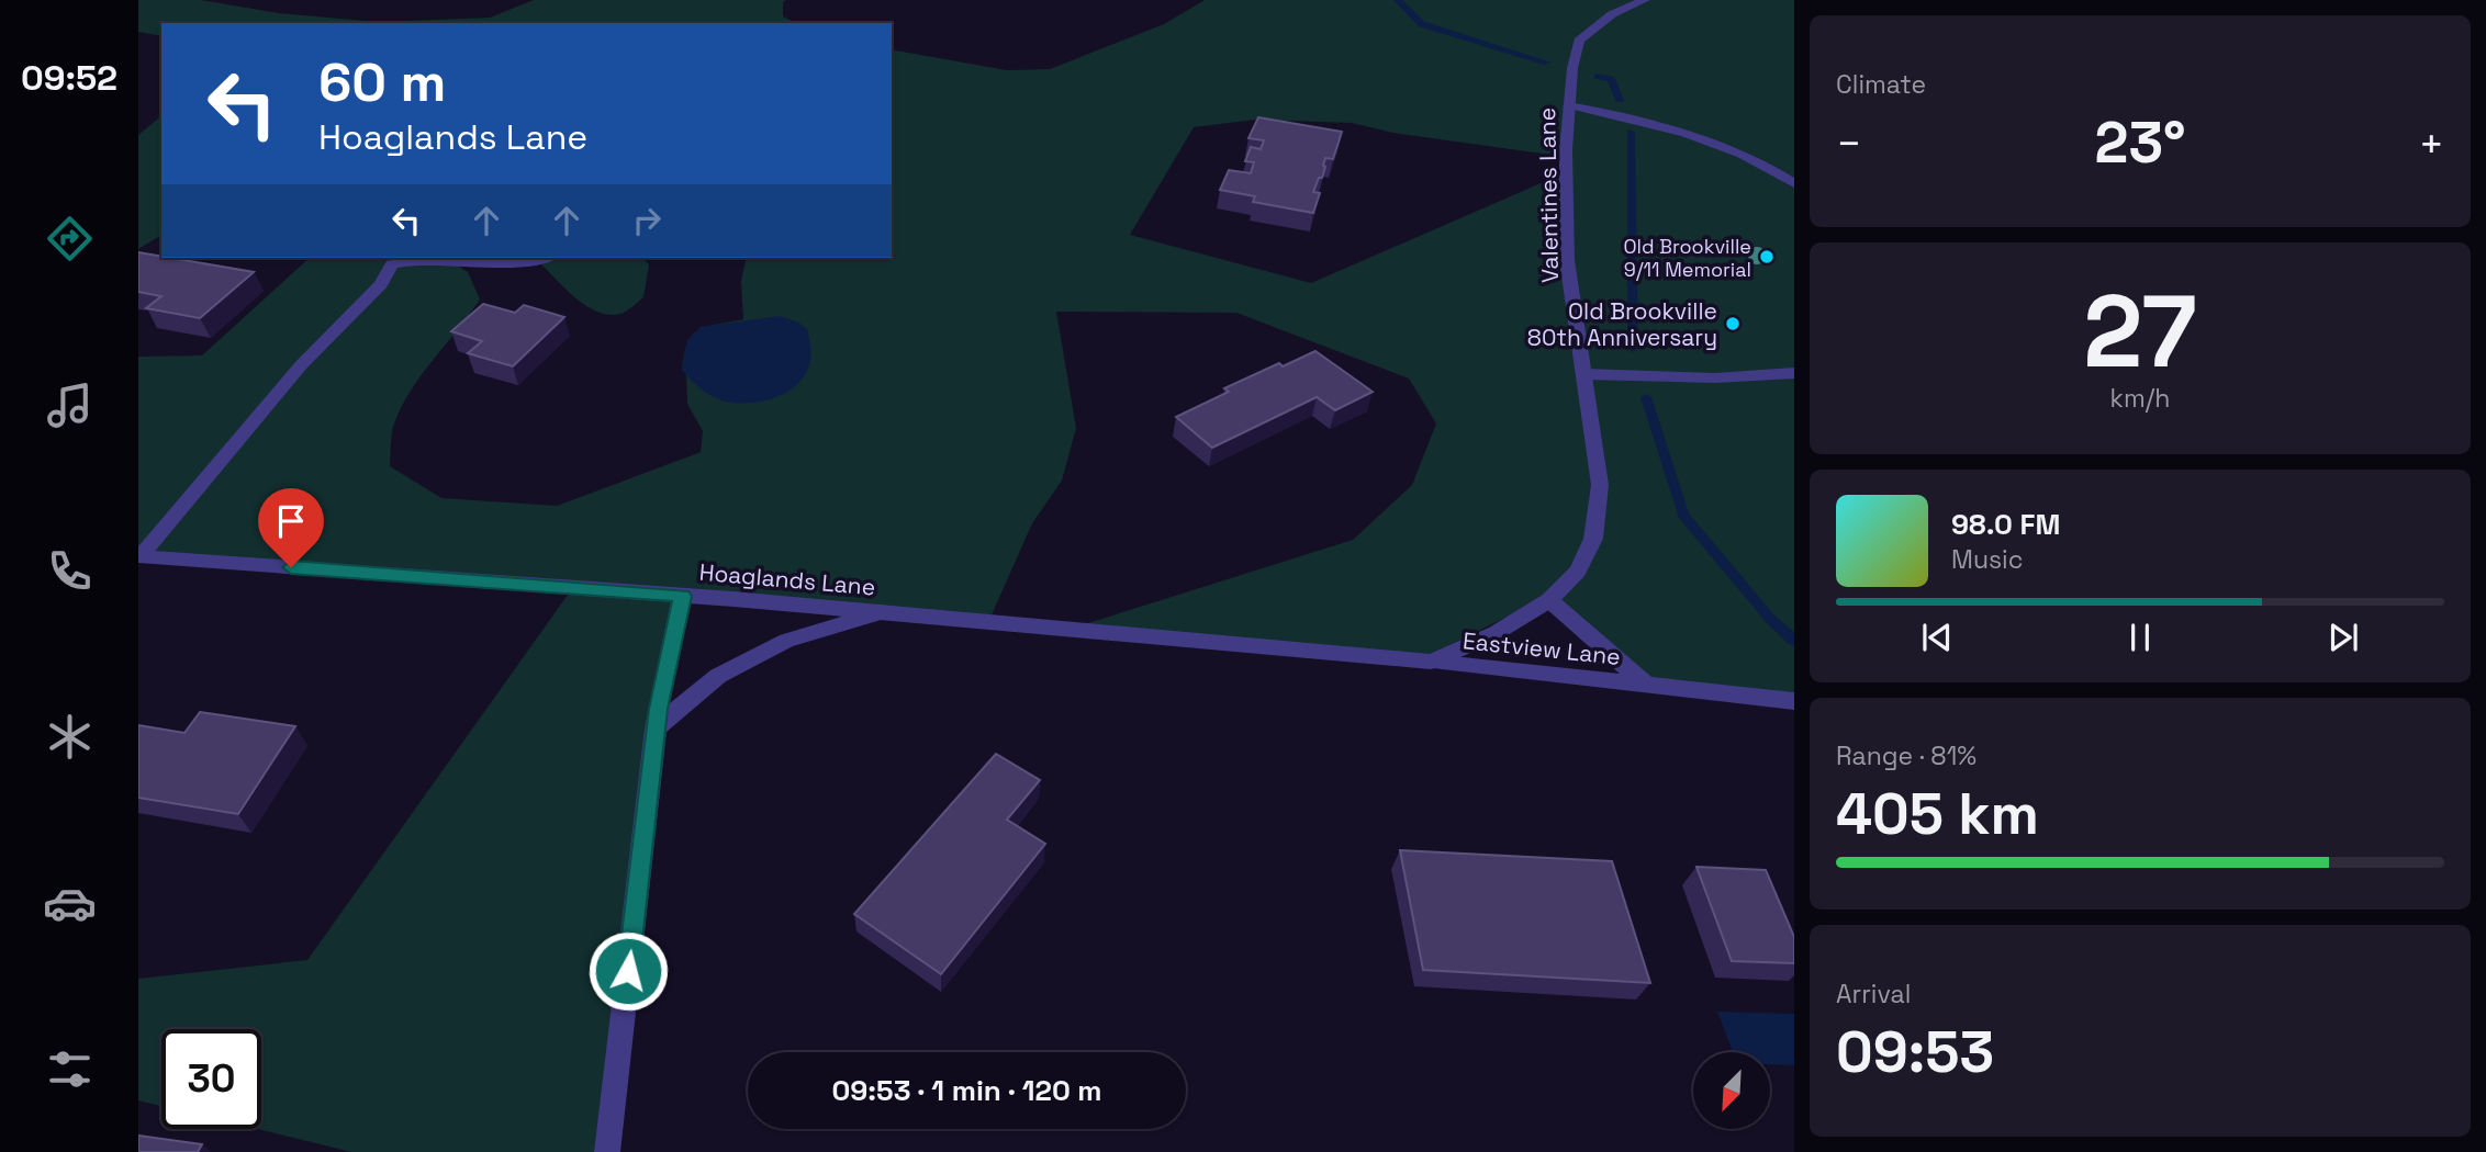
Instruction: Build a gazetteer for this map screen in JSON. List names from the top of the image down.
{
  "streets": {
    "street": ["Valentines Lane", "Hoaglands Lane", "Eastview Lane"]
  },
  "crossings": [
    ["Valentines Lane", "Hoaglands Lane"],
    ["Valentines Lane", "Eastview Lane"],
    ["Hoaglands Lane", "Eastview Lane"]
  ],
  "places": ["Old Brookville 9/11 Memorial", "Old Brookville 80th Anniversary"],
  "north": "bottom left",
  "page": {
    "tabs": "09:52",
    "tile": [
      "Climate",
      ["27", "km/h"],
      ["Range · 81%", "405 km"],
      ["Arrival", "09:53"]
    ],
    "turn": ["60 m", "Hoaglands Lane"],
    "heat": ["−", "23°", "+"],
    "song": ["98.0 FM", "Music"],
    "limit": "30",
    "trip": "09:53 · 1 min · 120 m"
  }
}
